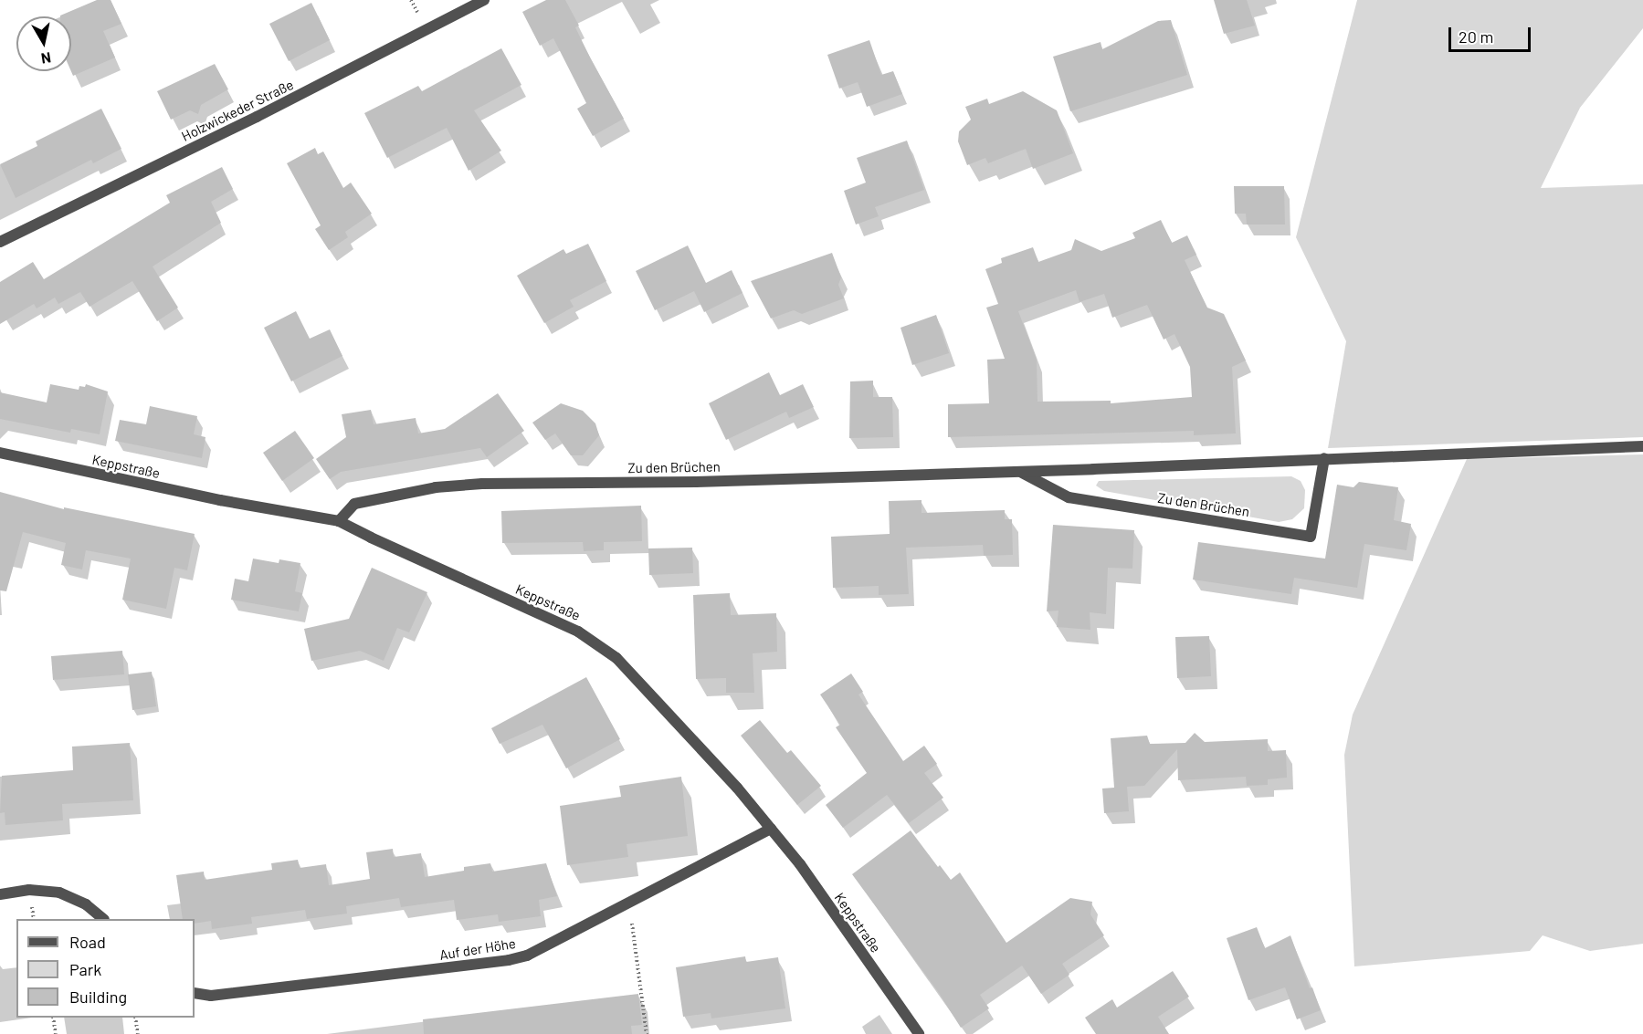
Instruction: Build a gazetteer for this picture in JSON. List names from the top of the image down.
{
  "streets": {
    "street": [
      "Holzwickeder Straße",
      "Keppstraße",
      "Zu den Brüchen",
      "Auf der Höhe"
    ]
  },
  "crossings": [
    ["Keppstraße", "Zu den Brüchen"],
    ["Keppstraße", "Auf der Höhe"]
  ],
  "legend": ["Road", "Park", "Building"],
  "scale_bar": "20 m",
  "north": "bottom"
}
